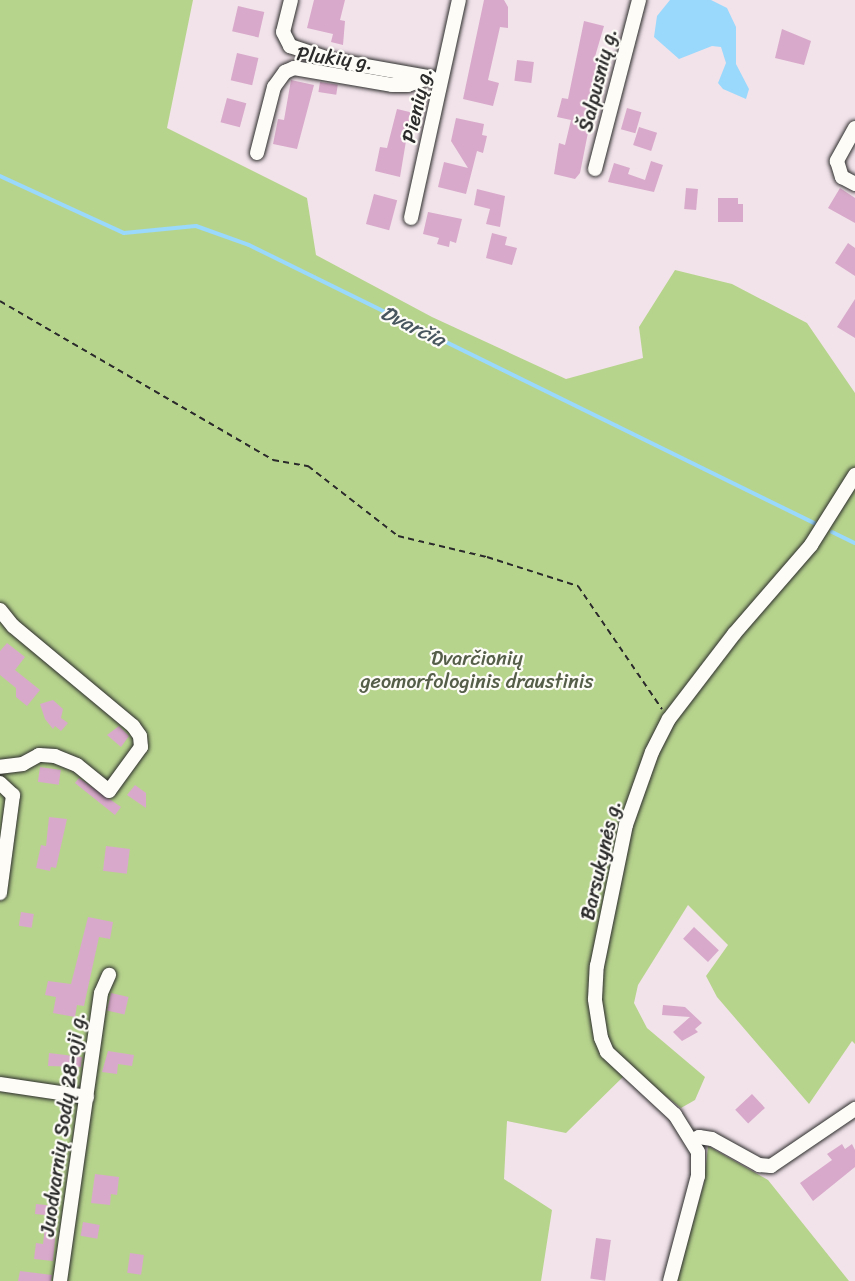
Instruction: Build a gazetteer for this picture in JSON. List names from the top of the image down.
{
  "streets": {
    "street": [
      "Plukių g.",
      "Šalpusnių g.",
      "Pienių g.",
      "Barsukynės g.",
      "Juodvarnių Sodų 28-oji g."
    ]
  },
  "crossings": [
    ["Plukių g.", "Pienių g."]
  ],
  "water": ["Dvarčia"],
  "parks": ["Dvarčionių geomorfologinis draustinis"]
}
